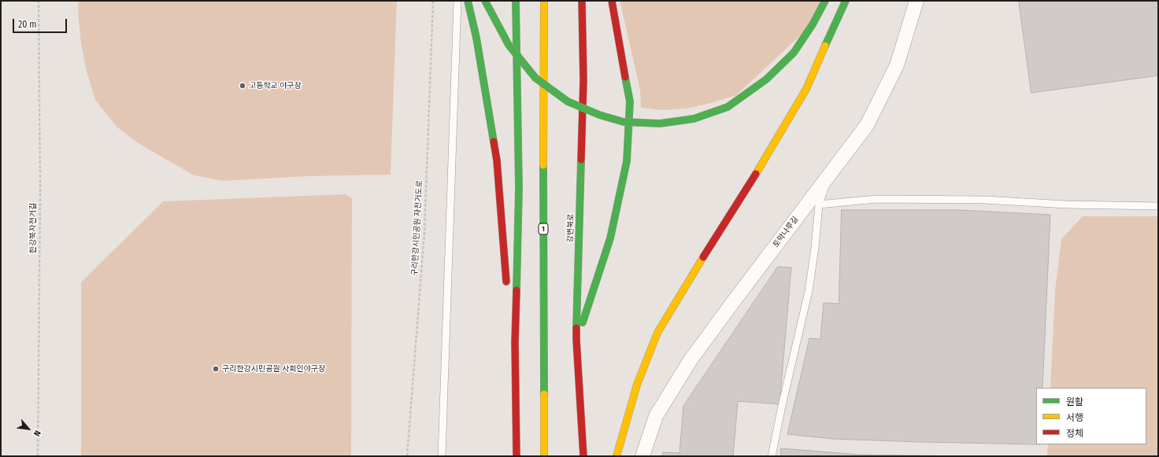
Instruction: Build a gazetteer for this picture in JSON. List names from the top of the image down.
{
  "streets": {
    "highway": ["강변북로", "1"],
    "street": ["토막나루길"],
    "path": ["한강북자전거길", "구리한강시민공원 자전거도로"]
  },
  "places": ["고등학교 야구장", "구리한강시민공원 사회인야구장"],
  "legend": ["원활", "서행", "정체"],
  "scale_bar": "20 m",
  "north": "bottom right"
}
